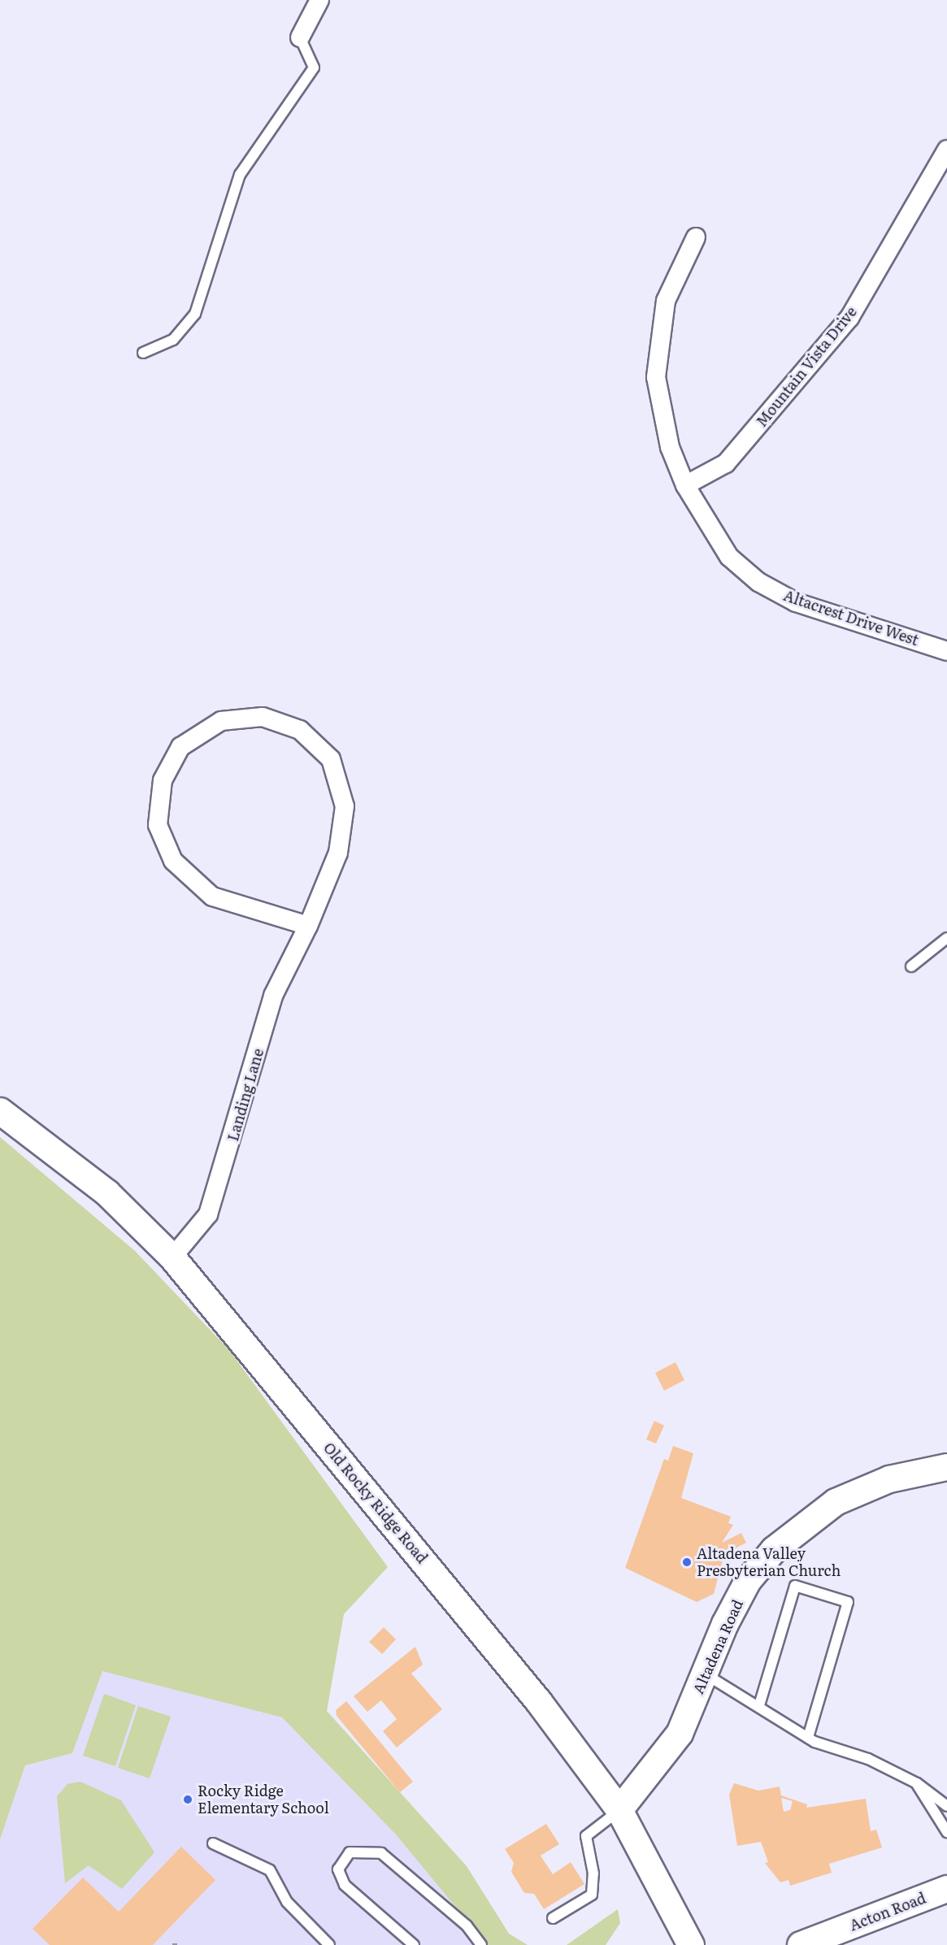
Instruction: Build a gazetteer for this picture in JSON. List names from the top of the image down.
{
  "streets": {
    "street": [
      "Mountain Vista Drive",
      "Altacrest Drive West",
      "Landing Lane",
      "Old Rocky Ridge Road",
      "Altadena Road",
      "Acton Road"
    ]
  },
  "crossings": [
    ["Mountain Vista Drive", "Altacrest Drive West"],
    ["Landing Lane", "Old Rocky Ridge Road"],
    ["Old Rocky Ridge Road", "Altadena Road"]
  ],
  "places": ["Altadena Valley Presbyterian Church", "Rocky Ridge Elementary School"]
}
